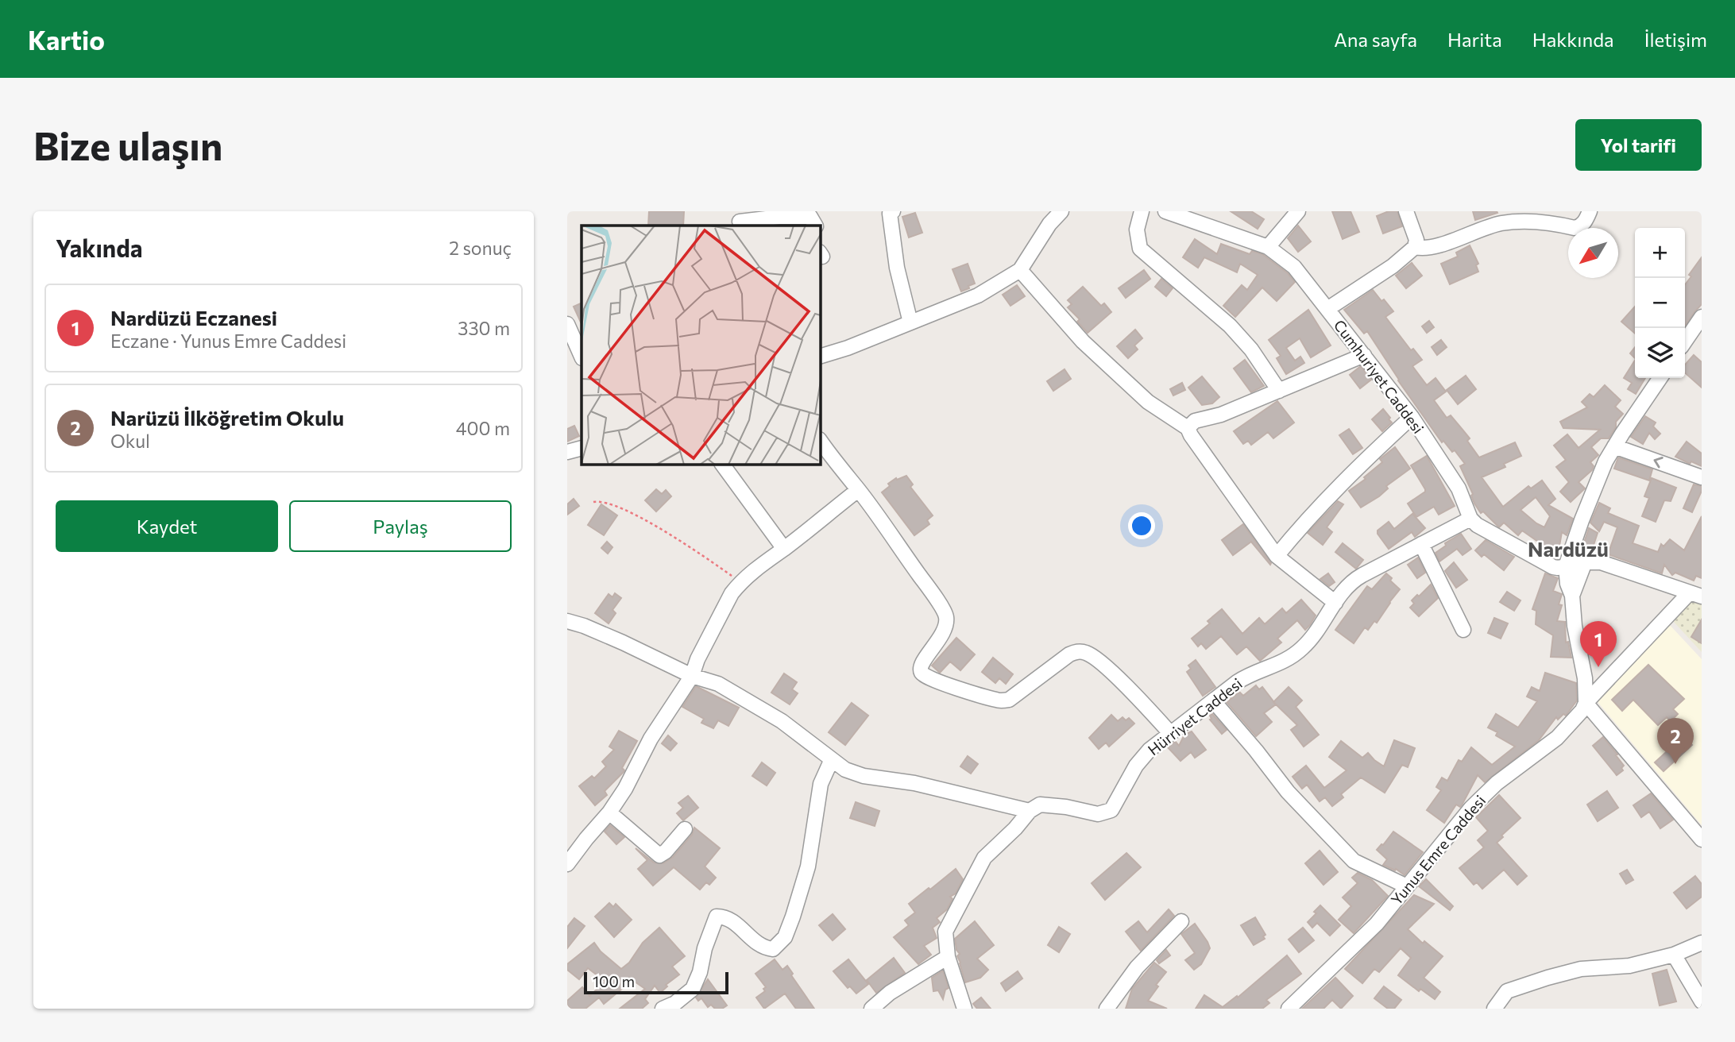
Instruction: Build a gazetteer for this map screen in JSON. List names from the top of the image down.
{
  "streets": {
    "street": ["Cumhuriyet Caddesi", "Hürriyet Caddesi", "Yunus Emre Caddesi"]
  },
  "crossings": [
    ["Cumhuriyet Caddesi", "Hürriyet Caddesi"]
  ],
  "districts": ["Nardüzü"],
  "scale_bar": "100 m",
  "north": "bottom left",
  "page": {
    "header": "Kartio",
    "nav": [
      "Ana sayfa",
      "Harita",
      "Hakkında",
      "İletişim"
    ],
    "buttons": [
      "Yol tarifi",
      ["Kaydet", "Paylaş"]
    ],
    "title": "Bize ulaşın",
    "heading": ["Yakında", "2 sonuç"],
    "map_buttons": ["+", "−"],
    "list": [
      {
        "mark": "1",
        "name": "Nardüzü Eczanesi",
        "note": "Eczane · Yunus Emre Caddesi",
        "value": "330 m"
      },
      {
        "mark": "2",
        "name": "Narüzü İlköğretim Okulu",
        "note": "Okul",
        "value": "400 m"
      }
    ],
    "pins": ["1", "2"],
    "scale": "100 m"
  }
}
